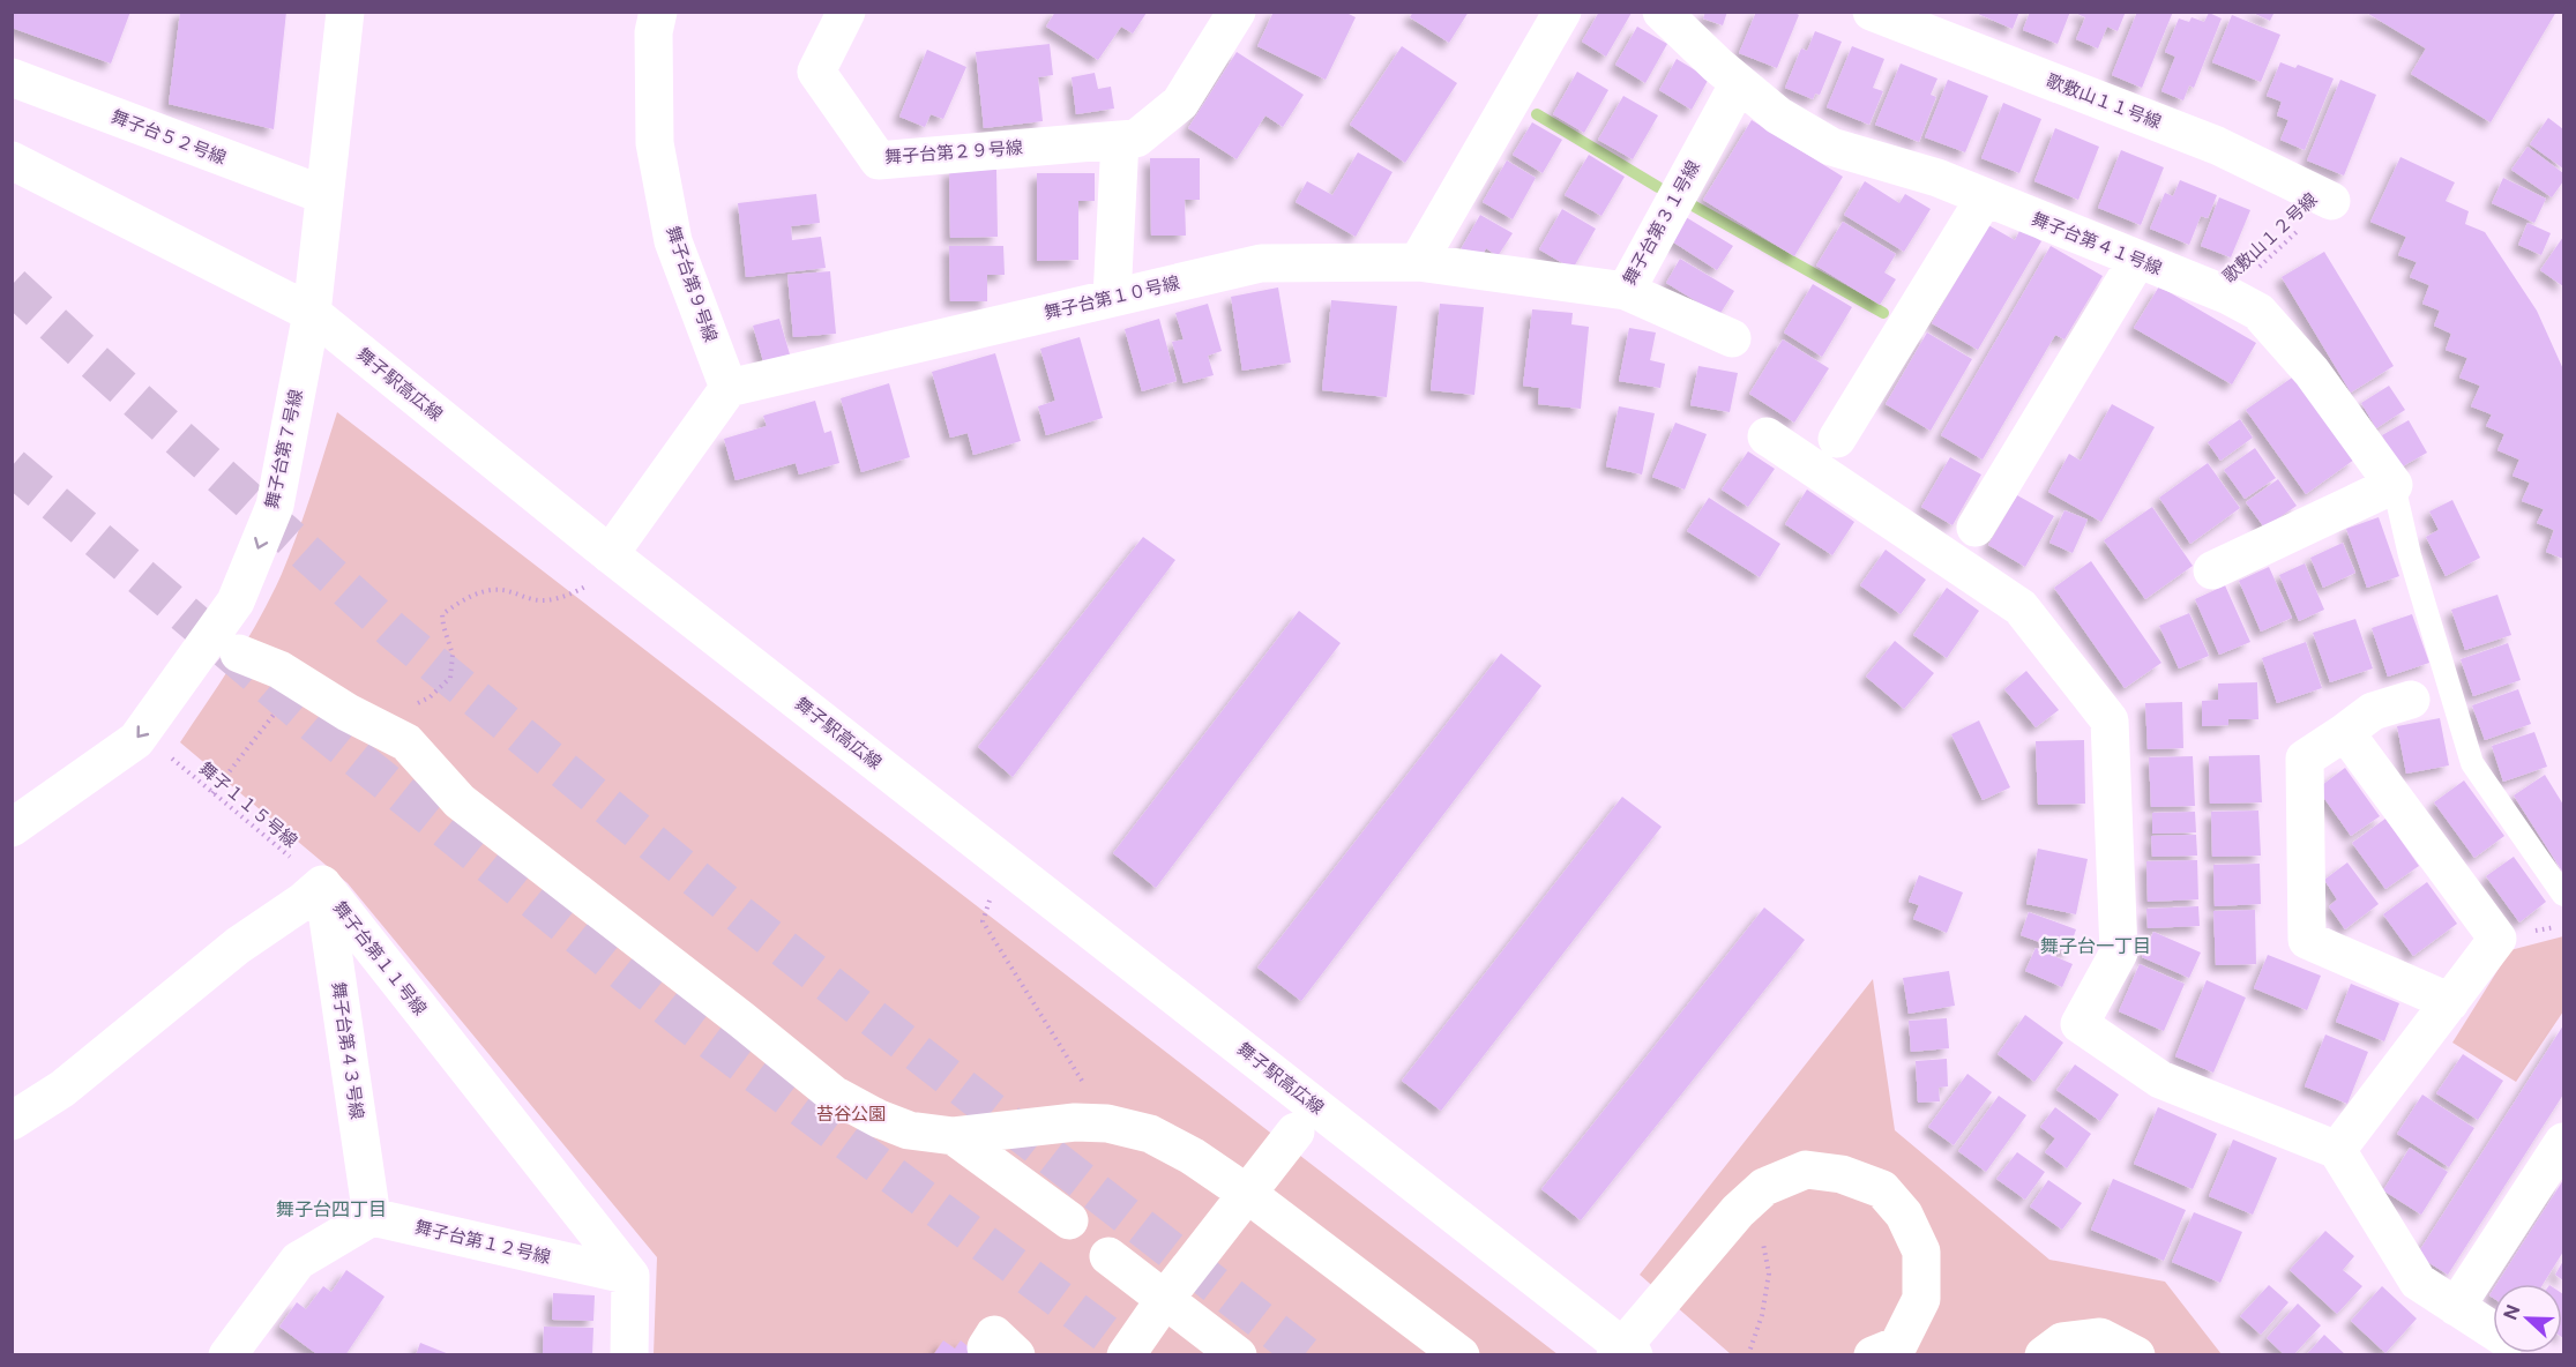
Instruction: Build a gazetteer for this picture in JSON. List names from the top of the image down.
{
  "streets": {
    "street": [
      "歌敷山１１号線",
      "舞子台５２号線",
      "舞子台第２９号線",
      "舞子台第３１号線",
      "舞子台第４１号線",
      "舞子台第９号線",
      "舞子台第１０号線",
      "舞子駅高広線",
      "舞子台第７号線",
      "舞子台第１１号線",
      "舞子台第４３号線",
      "舞子台第１２号線"
    ],
    "path": ["歌敷山１２号線", "舞子１１５号線"]
  },
  "crossings": [
    ["歌敷山１１号線", "歌敷山１２号線"],
    ["舞子台５２号線", "舞子台第７号線"],
    ["舞子台第３１号線", "舞子台第４１号線"],
    ["舞子台第３１号線", "舞子台第１０号線"],
    ["歌敷山１２号線", "舞子台第４１号線"],
    ["舞子台第９号線", "舞子台第１０号線"],
    ["舞子駅高広線", "舞子台第７号線"],
    ["舞子１１５号線", "舞子台第１１号線"],
    ["舞子１１５号線", "舞子台第４３号線"],
    ["舞子台第１１号線", "舞子台第４３号線"],
    ["舞子台第１１号線", "舞子台第１２号線"],
    ["舞子台第４３号線", "舞子台第１２号線"]
  ],
  "one_way": ["舞子台第７号線"],
  "districts": ["舞子台一丁目", "舞子台四丁目"],
  "parks": ["苔谷公園"],
  "north": "left"
}
